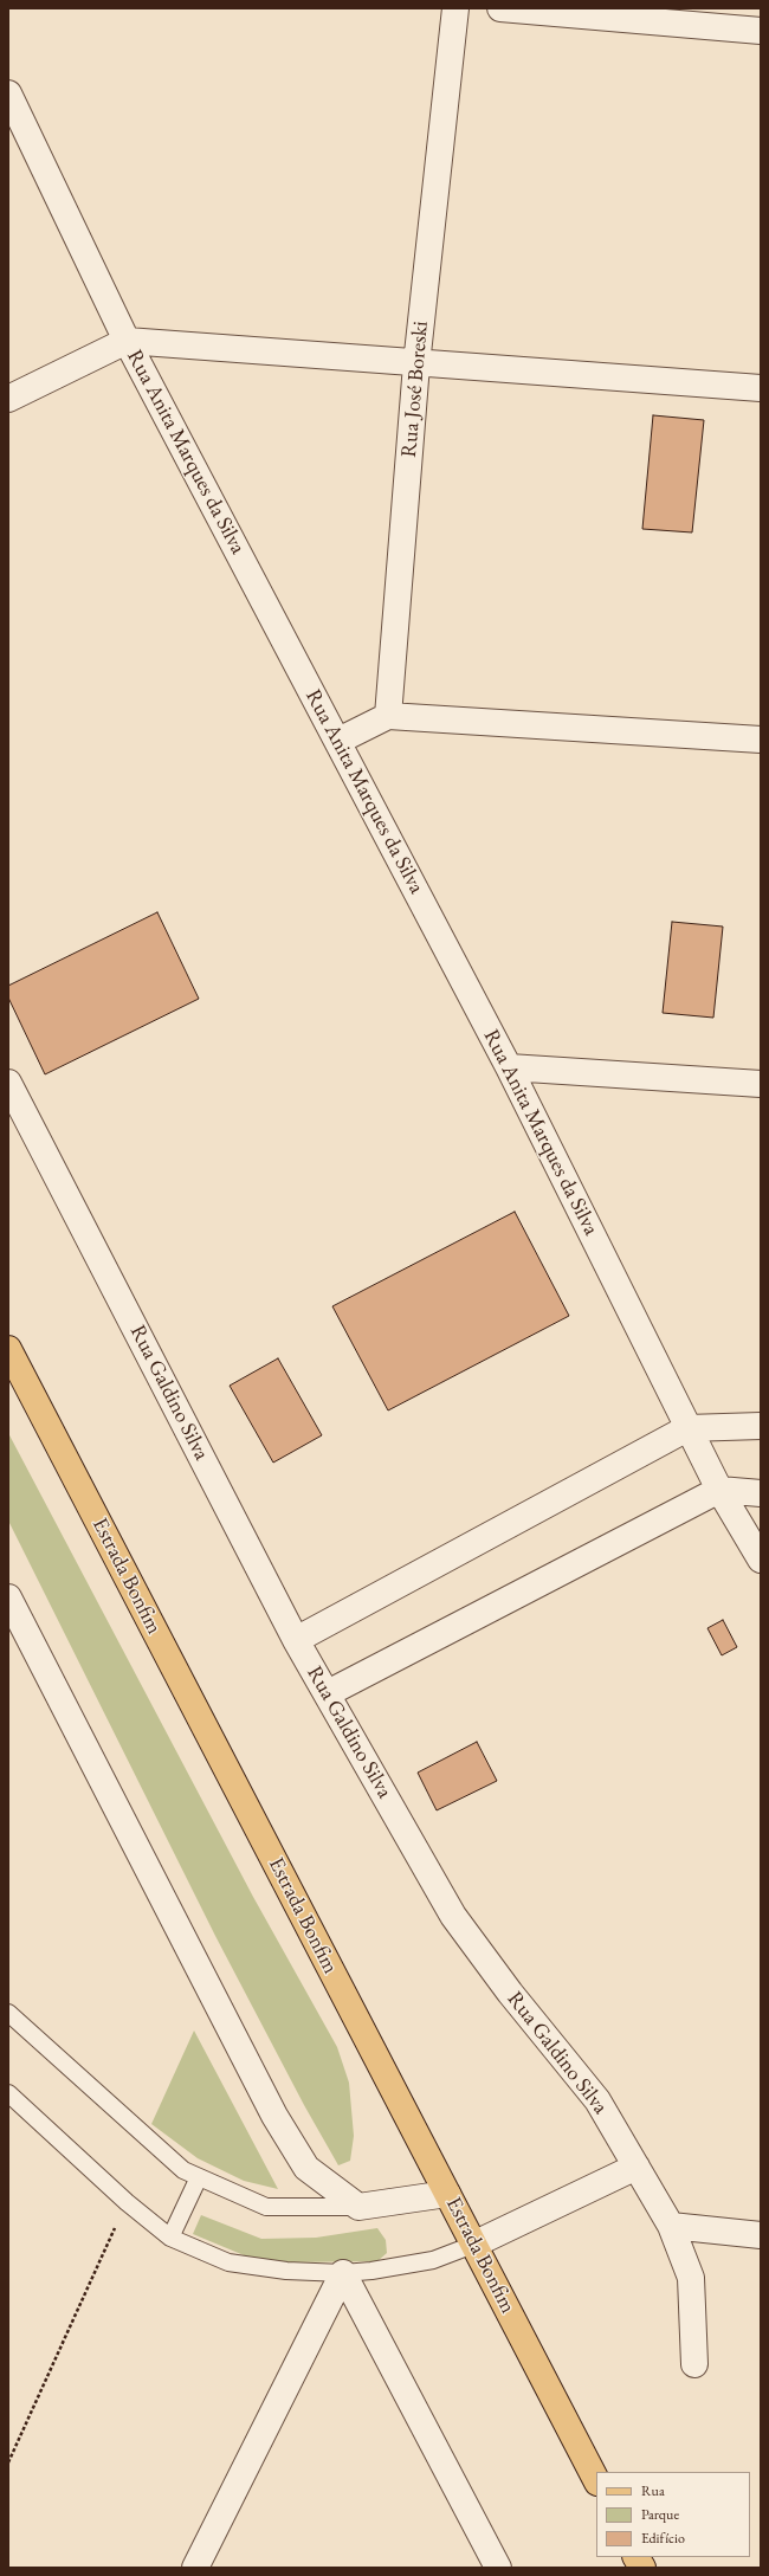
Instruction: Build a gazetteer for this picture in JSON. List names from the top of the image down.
{
  "streets": {
    "main road": ["Estrada Bonfim"],
    "street": ["Rua José Boreski", "Rua Anita Marques da Silva", "Rua Galdino Silva"]
  },
  "legend": ["Rua", "Parque", "Edifício"]
}
